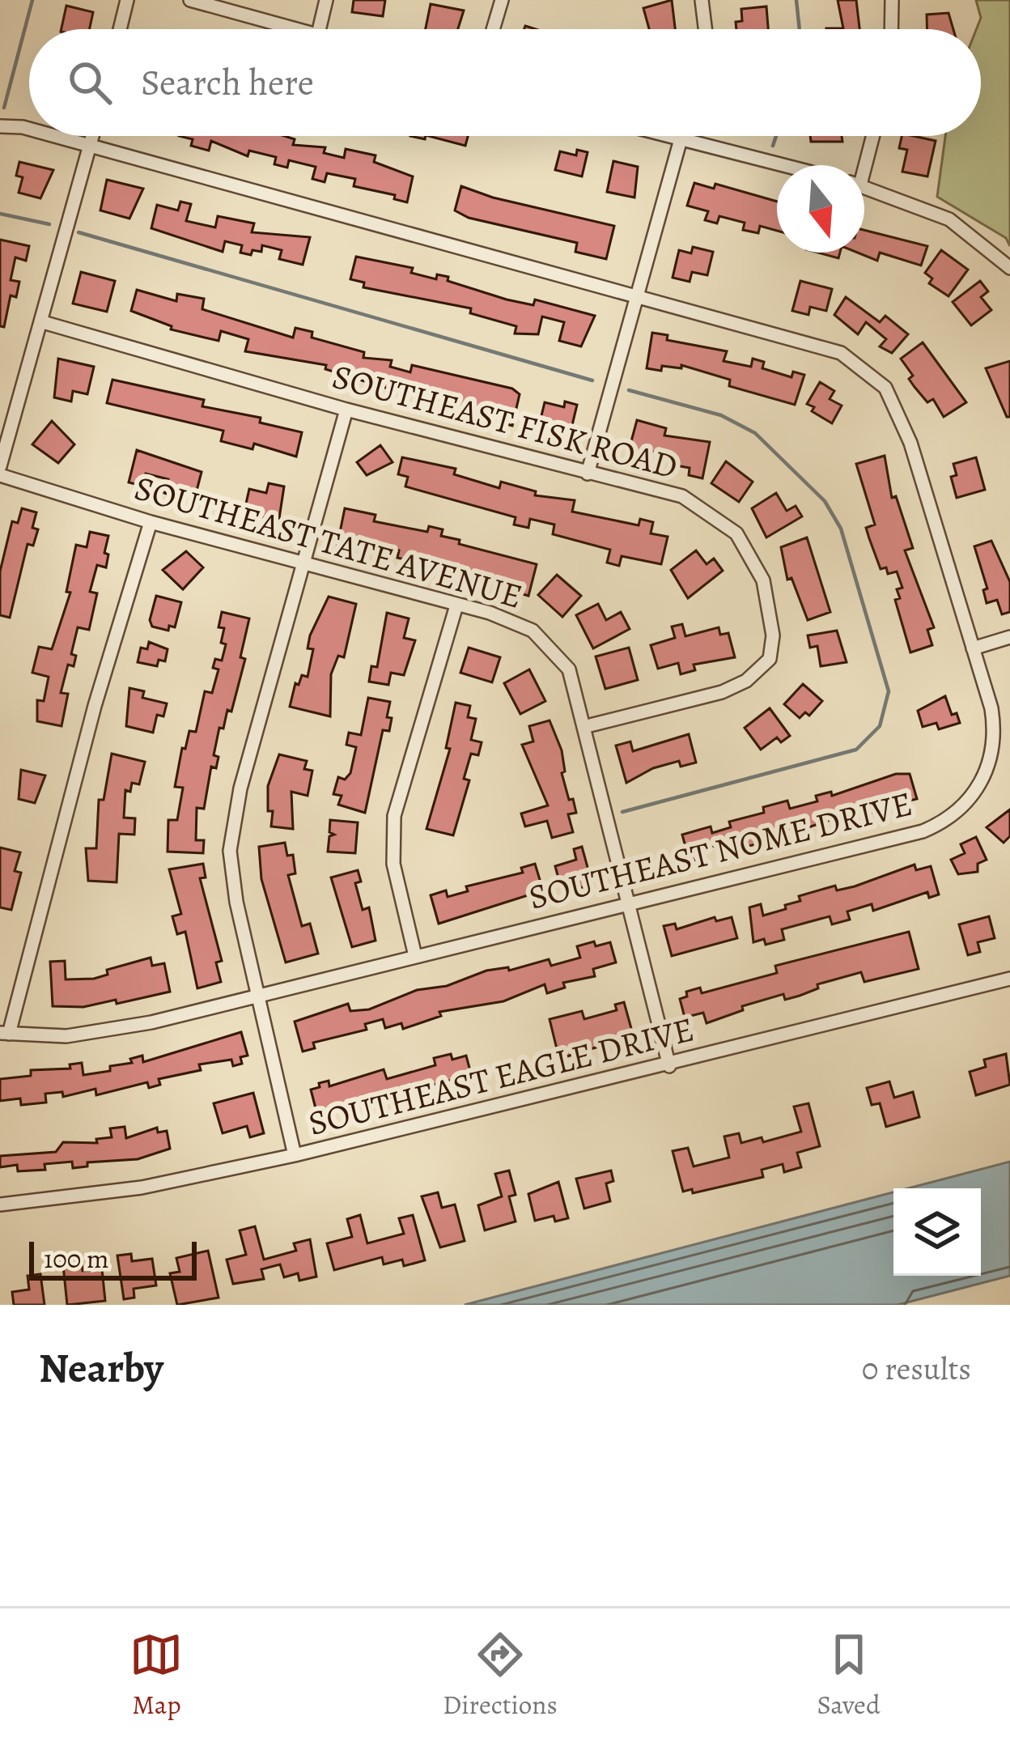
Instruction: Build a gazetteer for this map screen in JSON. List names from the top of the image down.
{
  "streets": {
    "street": [
      "SOUTHEAST FISK ROAD",
      "SOUTHEAST TATE AVENUE",
      "SOUTHEAST NOME DRIVE",
      "SOUTHEAST EAGLE DRIVE"
    ]
  },
  "crossings": [
    ["SOUTHEAST FISK ROAD", "SOUTHEAST TATE AVENUE"],
    ["SOUTHEAST TATE AVENUE", "SOUTHEAST NOME DRIVE"],
    ["SOUTHEAST TATE AVENUE", "SOUTHEAST EAGLE DRIVE"]
  ],
  "scale_bar": "100 m",
  "north": "bottom",
  "page": {
    "search": "Search here",
    "scale": "100 m",
    "heading": ["Nearby", "0 results"],
    "nav": ["Map", "Directions", "Saved"]
  }
}
